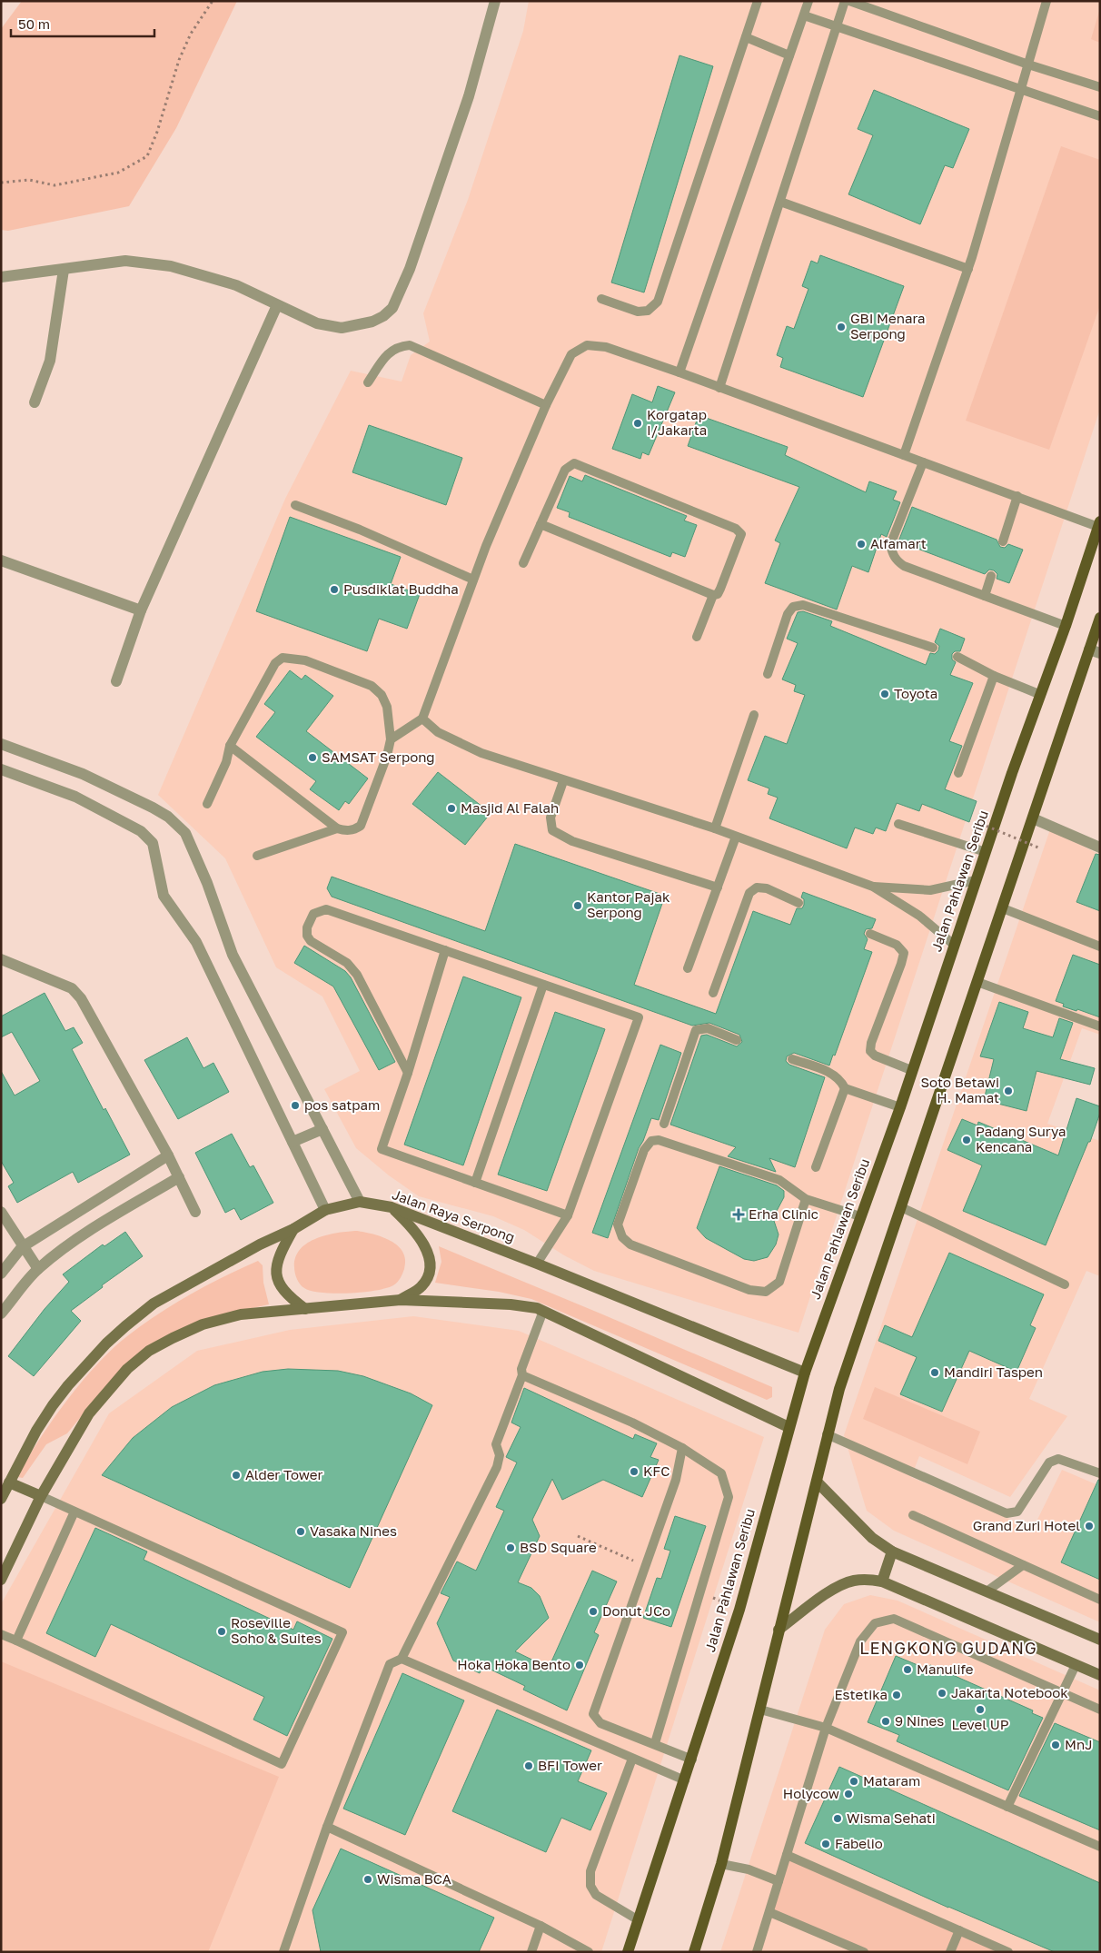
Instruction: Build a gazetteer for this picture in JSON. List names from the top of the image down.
{
  "streets": {
    "main road": ["Jalan Pahlawan Seribu", "Jalan Raya Serpong"]
  },
  "crossings": [
    ["Jalan Pahlawan Seribu", "Jalan Raya Serpong"]
  ],
  "districts": ["LENGKONG GUDANG"],
  "places": {
    "other": [
      "GBI Menara Serpong",
      "Korgatap I/Jakarta",
      "Alfamart",
      "Pusdiklat Buddha",
      "Toyota",
      "SAMSAT Serpong",
      "Masjid Al Falah",
      "Kantor Pajak Serpong",
      "Soto Betawi H. Mamat",
      "pos satpam",
      "Padang Surya Kencana",
      "Mandiri Taspen",
      "KFC",
      "Alder Tower",
      "Grand Zuri Hotel",
      "Vasaka Nines",
      "BSD Square",
      "Donut JCo",
      "Roseville Soho & Suites",
      "Hoka Hoka Bento",
      "Manulife",
      "Jakarta Notebook",
      "Estetika",
      "Level UP",
      "9 Nines",
      "MnJ",
      "BFI Tower",
      "Mataram",
      "Holycow",
      "Wisma Sehati",
      "Fabelio",
      "Wisma BCA"
    ],
    "health": ["Erha Clinic"]
  },
  "scale_bar": "50 m"
}
